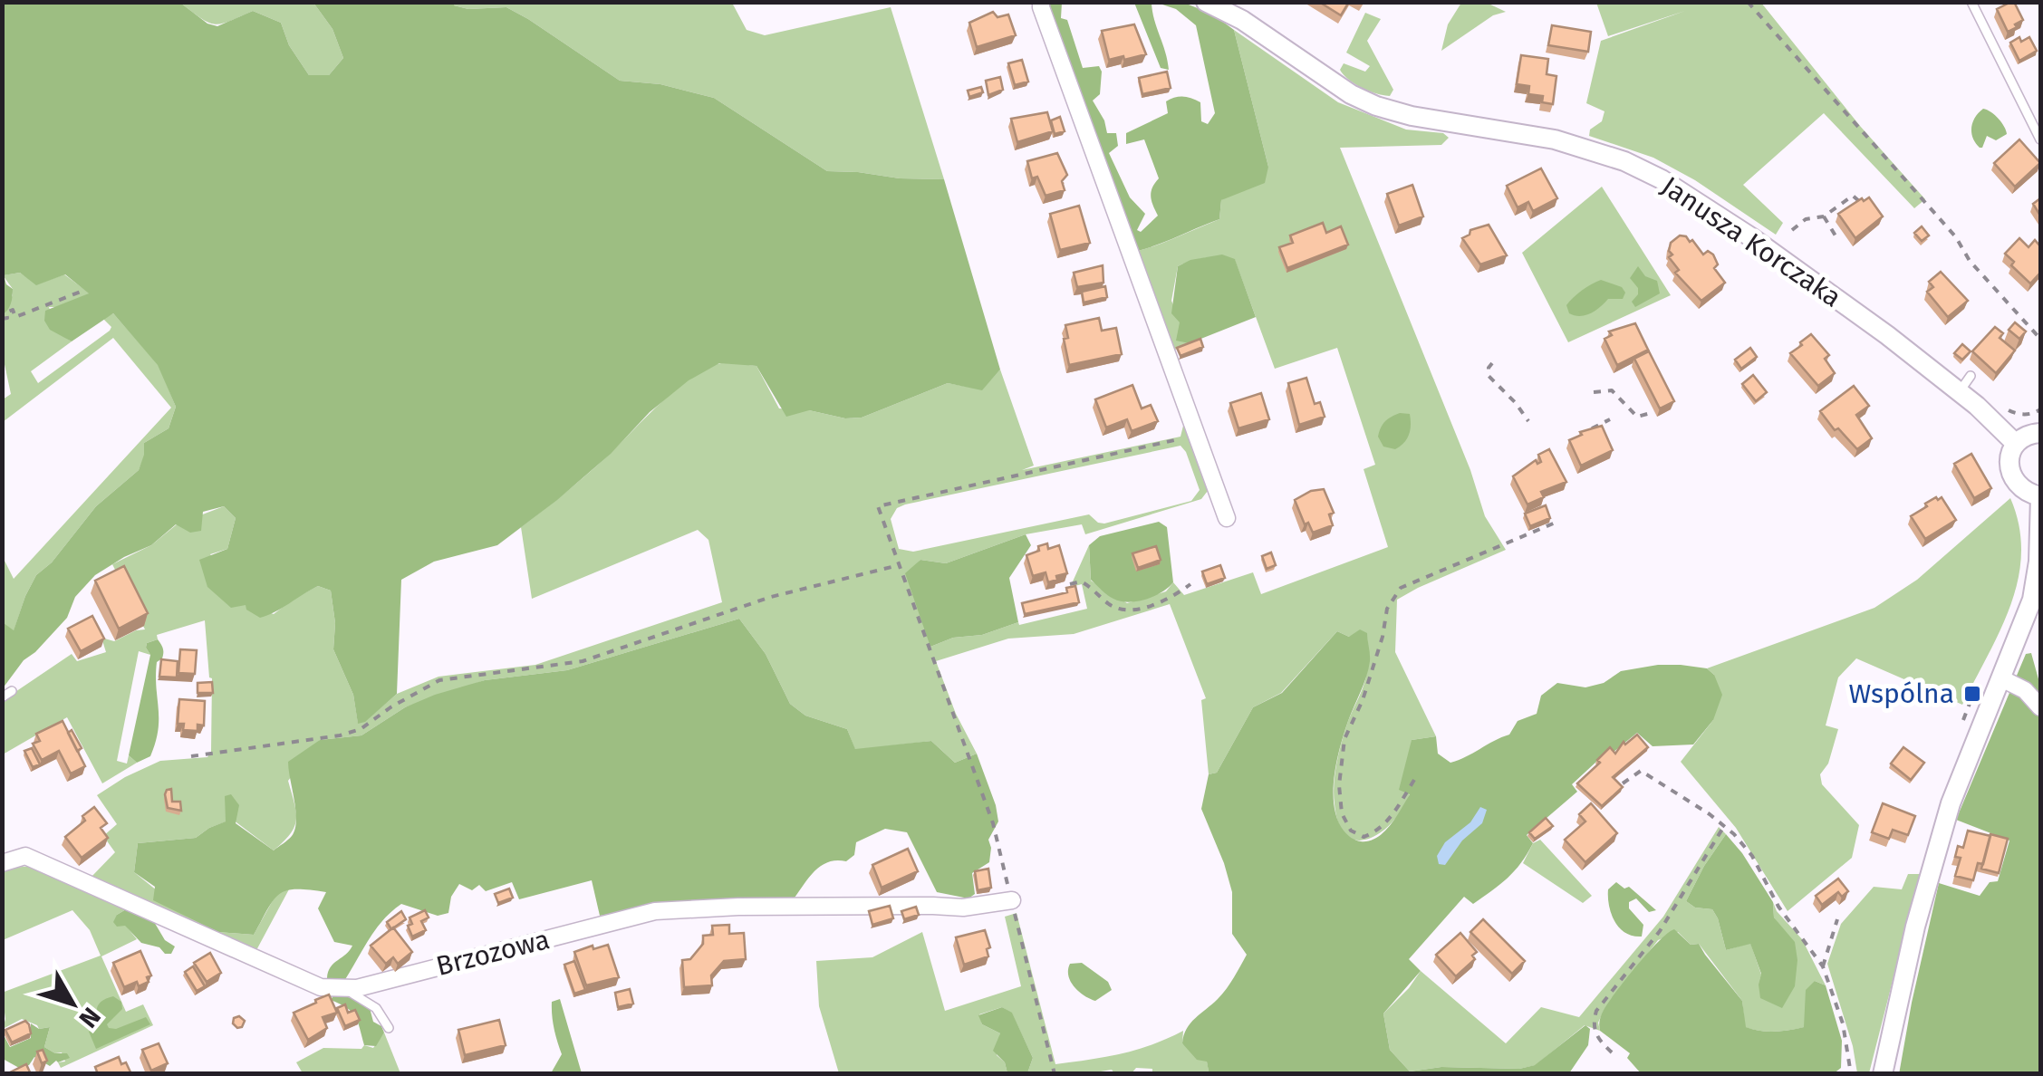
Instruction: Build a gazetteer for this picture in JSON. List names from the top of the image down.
{
  "streets": {
    "street": ["Janusza Korczaka", "Brzozowa"]
  },
  "places": {
    "transit": ["Wspólna"]
  },
  "north": "bottom right"
}
